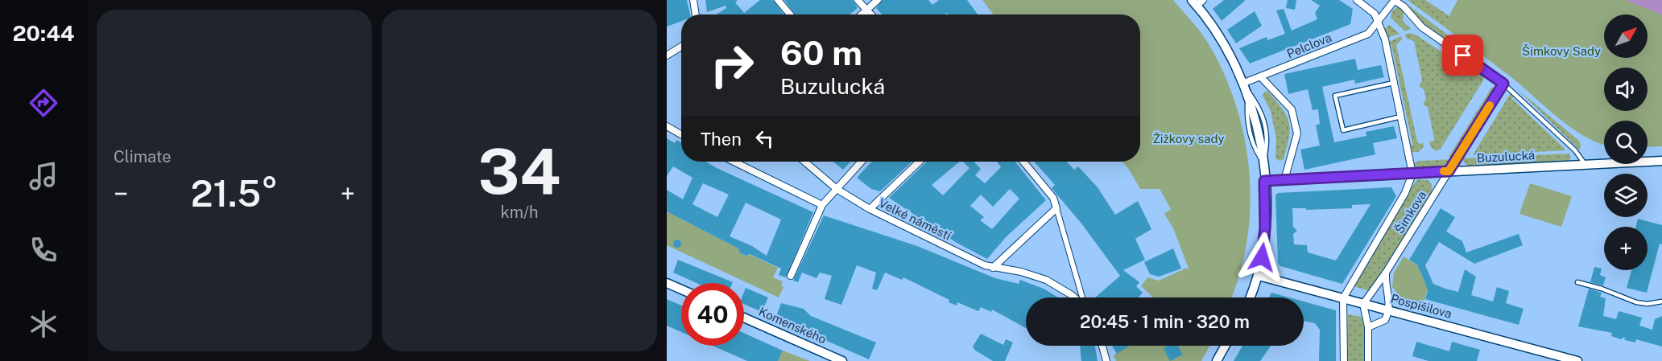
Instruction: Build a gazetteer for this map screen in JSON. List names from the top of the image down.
{
  "streets": {
    "street": [
      "Pelclova",
      "Buzulucká",
      "Šimkova",
      "Velké náměstí",
      "Pospíšilova",
      "Komenského"
    ]
  },
  "crossings": [
    ["Pelclova", "Šimkova"],
    ["Buzulucká", "Šimkova"],
    ["Šimkova", "Pospíšilova"]
  ],
  "parks": ["Šimkovy Sady", "Žižkovy sady"],
  "north": "top right",
  "page": {
    "tabs": "20:44",
    "tile": [
      "Climate",
      ["34", "km/h"]
    ],
    "map_buttons": "+",
    "turn": ["60 m", "Buzulucká"],
    "then": "Then",
    "heat": ["−", "21.5°", "+"],
    "limit": "40",
    "trip": "20:45 · 1 min · 320 m"
  }
}
